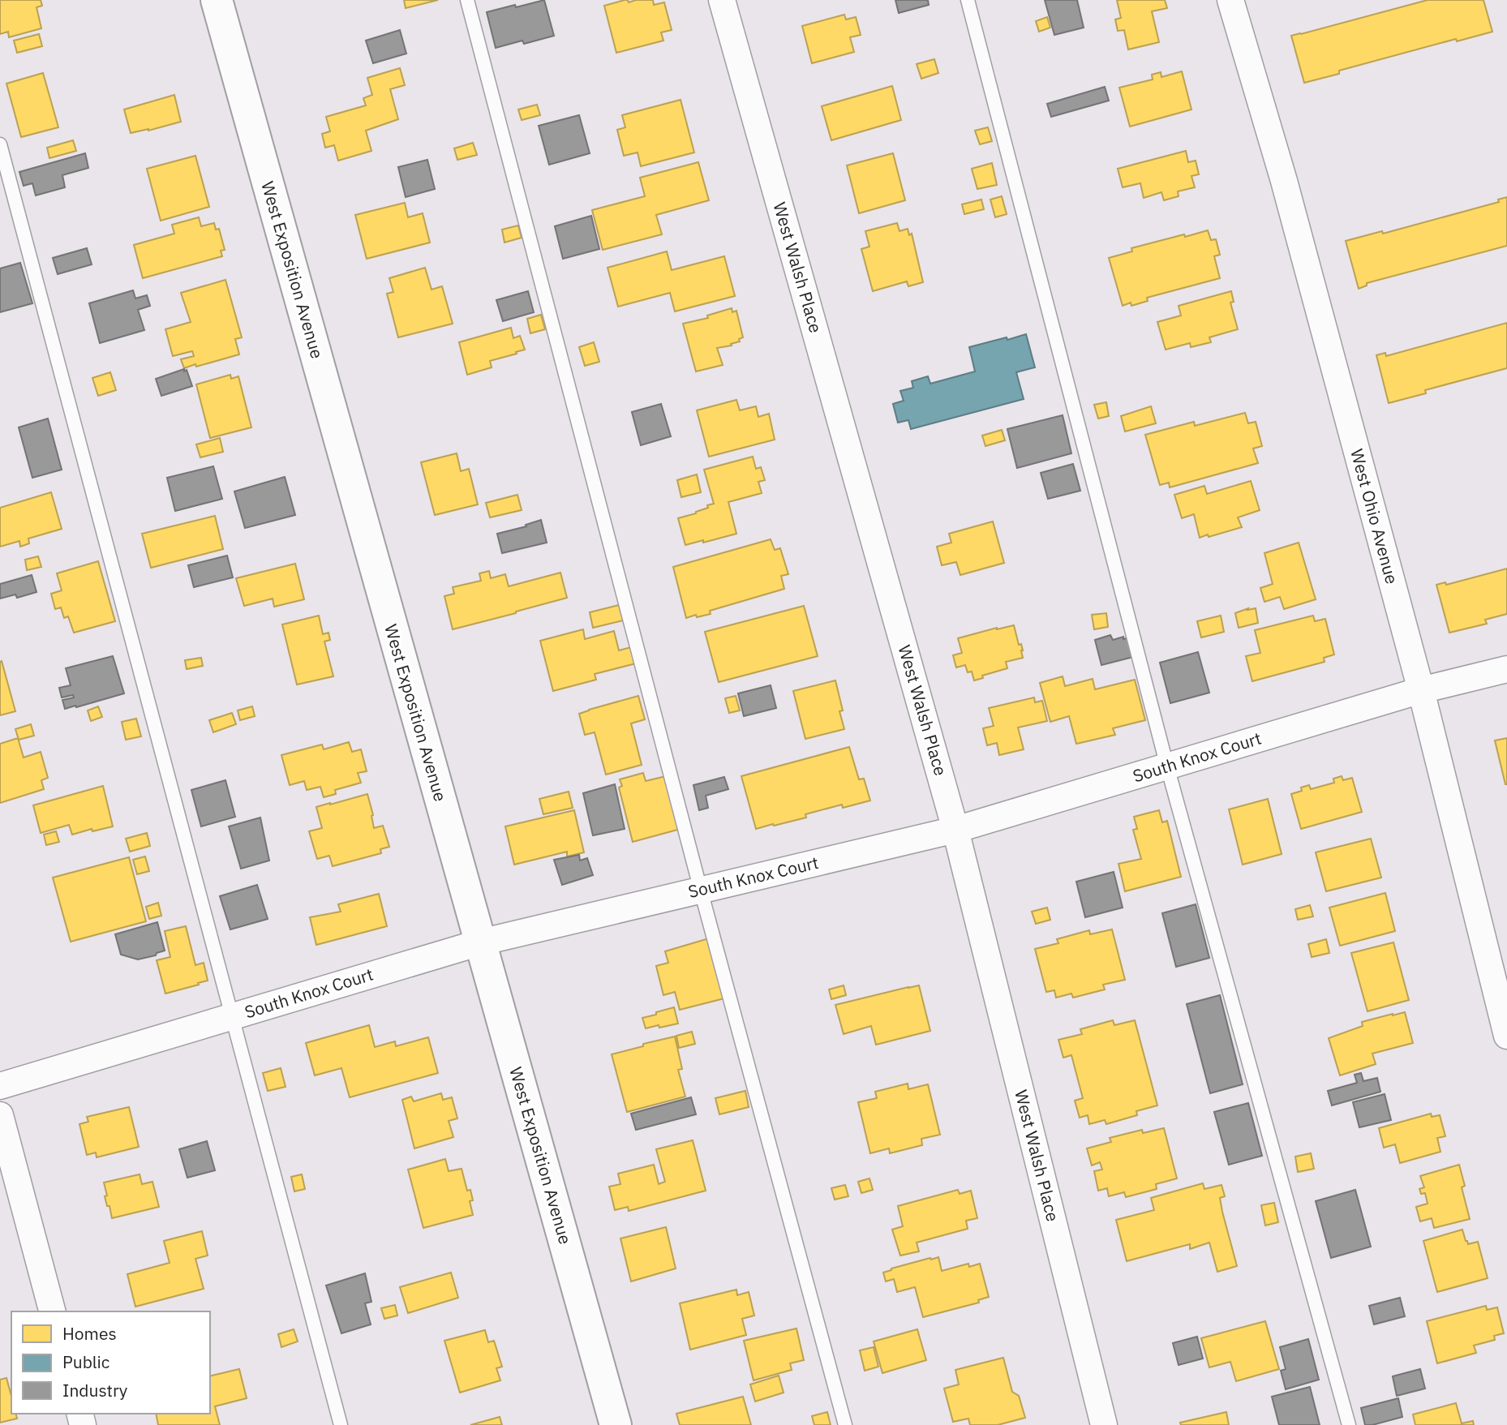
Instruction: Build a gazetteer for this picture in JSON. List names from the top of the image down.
{
  "streets": {
    "street": [
      "West Walsh Place",
      "West Exposition Avenue",
      "West Ohio Avenue",
      "South Knox Court"
    ]
  },
  "crossings": [
    ["West Walsh Place", "South Knox Court"],
    ["West Exposition Avenue", "South Knox Court"],
    ["West Ohio Avenue", "South Knox Court"]
  ],
  "legend": ["Homes", "Public", "Industry"]
}
